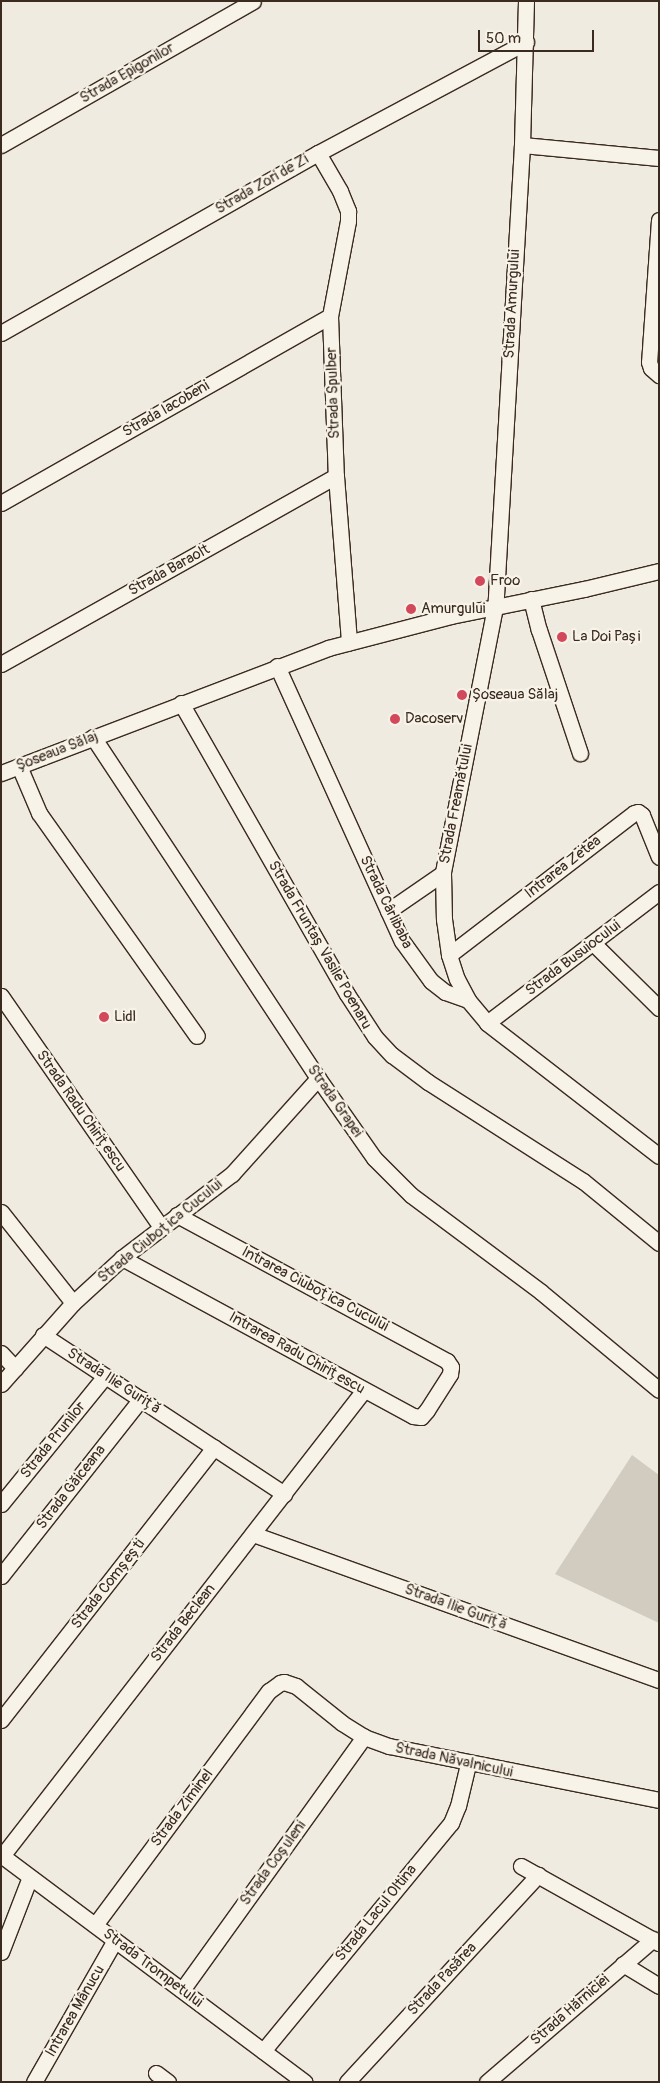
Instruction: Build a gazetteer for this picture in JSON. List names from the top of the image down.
{
  "streets": {
    "street": [
      "Strada Epigonilor",
      "Strada Zori de Zi",
      "Strada Amurgului",
      "Strada Spulber",
      "Strada Iacobeni",
      "Strada Baraolt",
      "Șoseaua Sălaj",
      "Strada Freamătului",
      "Intrarea Zetea",
      "Strada Cârlibaba",
      "Strada Fruntaș Vasile Poenaru",
      "Strada Busuiocului",
      "Strada Grapei",
      "Strada Radu Chirițescu",
      "Strada Ciuboțica Cucului",
      "Intrarea Ciuboțica Cucului",
      "Intrarea Radu Chirițescu",
      "Strada Ilie Guriță",
      "Strada Prunilor",
      "Strada Găiceana",
      "Strada Comșești",
      "Strada Beclean",
      "Strada Năvalnicului",
      "Strada Ziminel",
      "Strada Coșuleni",
      "Strada Lacul Oltina",
      "Strada Trompetului",
      "Strada Pasărea",
      "Strada Hărniciei",
      "Intrarea Mânucu"
    ]
  },
  "crossings": [
    ["Strada Zori de Zi", "Strada Amurgului"],
    ["Strada Zori de Zi", "Strada Spulber"],
    ["Strada Amurgului", "Șoseaua Sălaj"],
    ["Strada Amurgului", "Strada Freamătului"],
    ["Strada Spulber", "Strada Iacobeni"],
    ["Strada Spulber", "Strada Baraolt"],
    ["Strada Spulber", "Șoseaua Sălaj"],
    ["Șoseaua Sălaj", "Strada Freamătului"],
    ["Șoseaua Sălaj", "Strada Cârlibaba"],
    ["Șoseaua Sălaj", "Strada Fruntaș Vasile Poenaru"],
    ["Șoseaua Sălaj", "Strada Grapei"],
    ["Strada Freamătului", "Intrarea Zetea"],
    ["Strada Freamătului", "Strada Cârlibaba"],
    ["Strada Cârlibaba", "Strada Busuiocului"],
    ["Strada Grapei", "Strada Ciuboțica Cucului"],
    ["Strada Radu Chirițescu", "Strada Ciuboțica Cucului"],
    ["Strada Ciuboțica Cucului", "Intrarea Ciuboțica Cucului"],
    ["Strada Ciuboțica Cucului", "Intrarea Radu Chirițescu"],
    ["Strada Ciuboțica Cucului", "Strada Ilie Guriță"],
    ["Intrarea Ciuboțica Cucului", "Intrarea Radu Chirițescu"],
    ["Intrarea Radu Chirițescu", "Strada Beclean"],
    ["Strada Ilie Guriță", "Strada Prunilor"],
    ["Strada Ilie Guriță", "Strada Găiceana"],
    ["Strada Ilie Guriță", "Strada Comșești"],
    ["Strada Ilie Guriță", "Strada Beclean"],
    ["Strada Beclean", "Strada Trompetului"],
    ["Strada Năvalnicului", "Strada Ziminel"],
    ["Strada Năvalnicului", "Strada Coșuleni"],
    ["Strada Năvalnicului", "Strada Lacul Oltina"],
    ["Strada Ziminel", "Strada Trompetului"],
    ["Strada Coșuleni", "Strada Trompetului"],
    ["Strada Lacul Oltina", "Strada Trompetului"],
    ["Strada Trompetului", "Intrarea Mânucu"]
  ],
  "places": [
    "Froo",
    "Amurgului",
    "La Doi Pași",
    "Șoseaua Sălaj",
    "Dacoserv",
    "Lidl"
  ],
  "scale_bar": "50 m"
}
